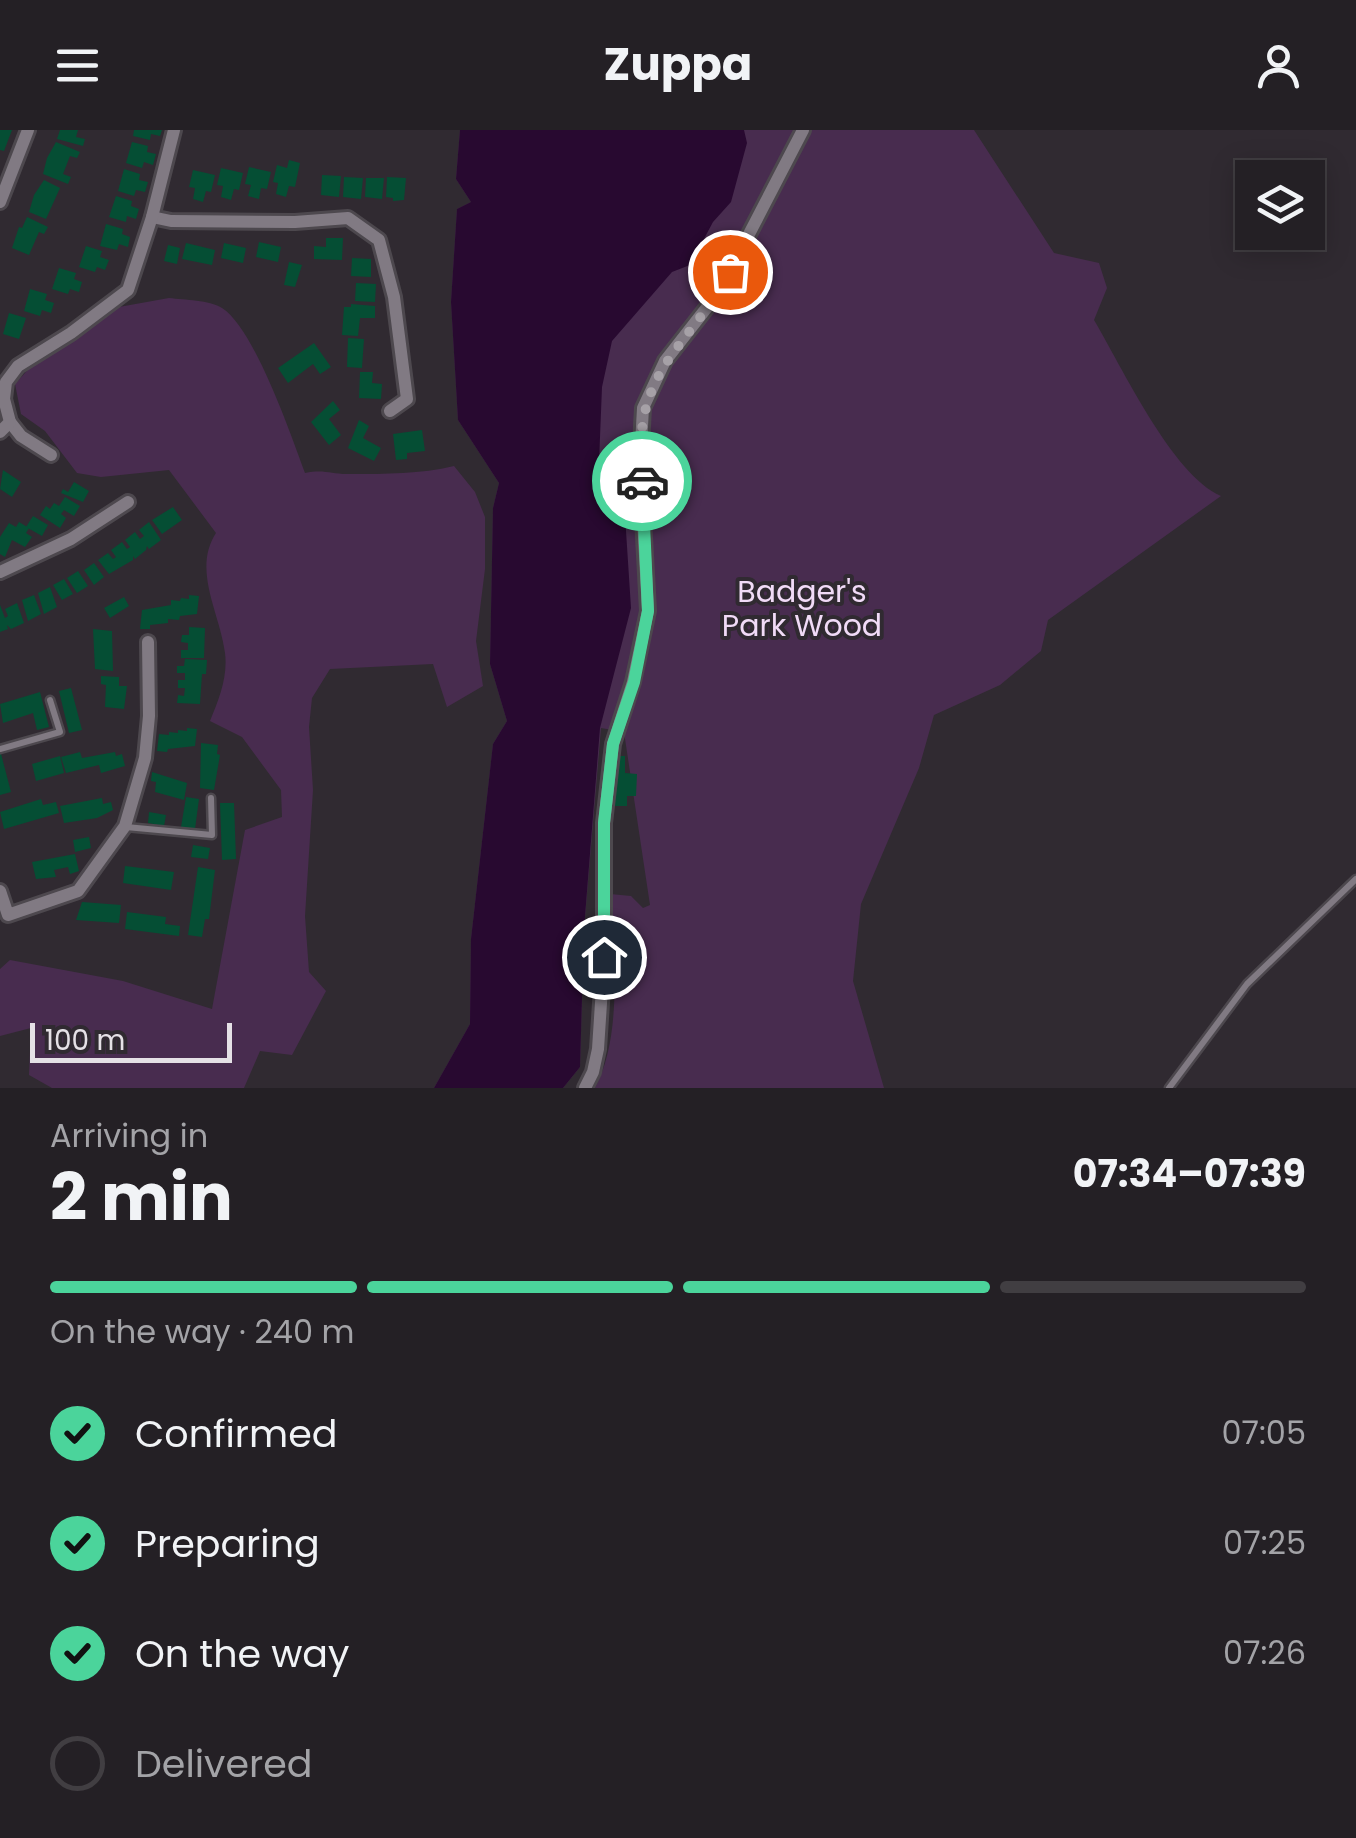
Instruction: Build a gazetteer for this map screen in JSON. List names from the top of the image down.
{
  "parks": ["Badger's Park Wood"],
  "scale_bar": "100 m",
  "page": {
    "header": "Zuppa",
    "scale": "100 m",
    "heading": ["2 min", "Arriving in", "07:34–07:39"],
    "bar": "On the way · 240 m",
    "list": [
      ["Confirmed", "07:05"],
      ["Preparing", "07:25"],
      ["On the way", "07:26"],
      "Delivered"
    ]
  }
}
